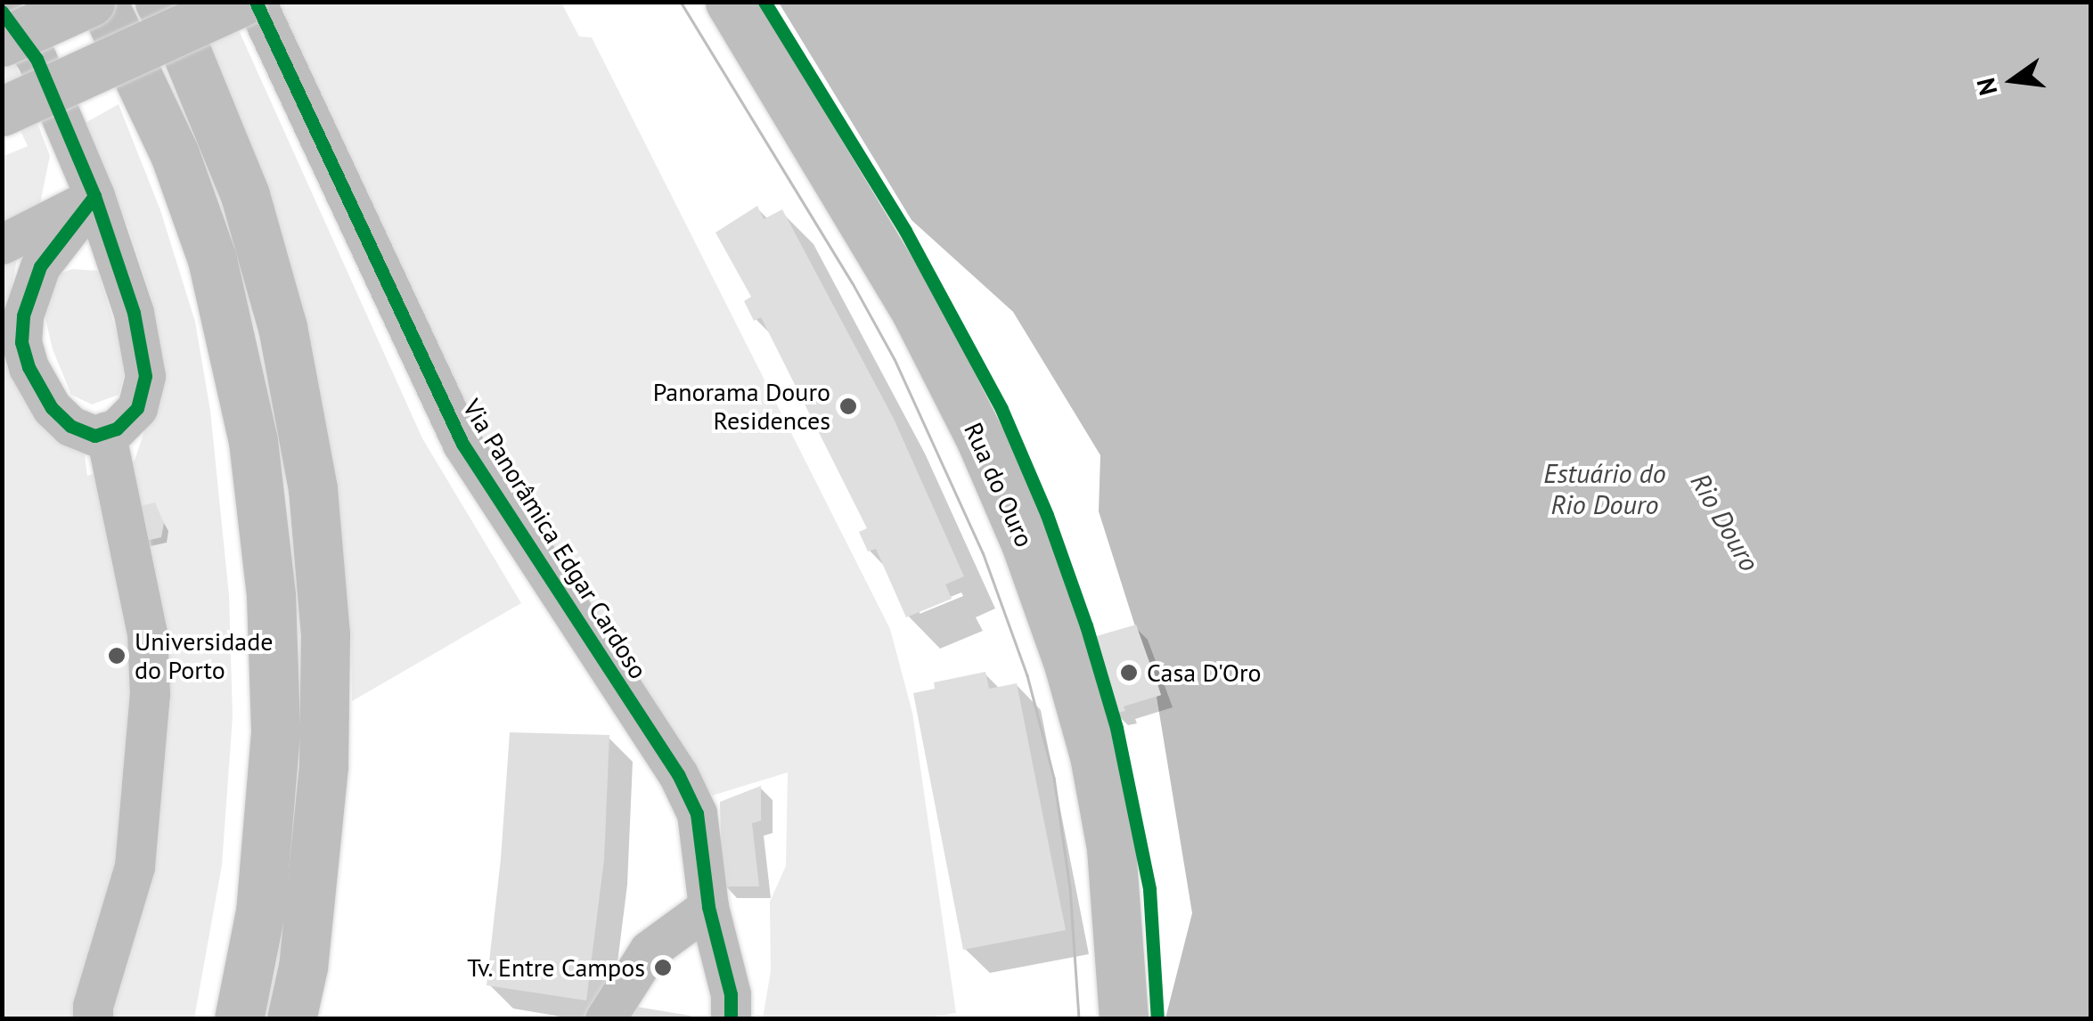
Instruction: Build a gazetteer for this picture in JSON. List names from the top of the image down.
{
  "streets": {
    "main road": ["Rua do Ouro"],
    "street": ["Via Panorâmica Edgar Cardoso"]
  },
  "water": ["Estuário do Rio Douro", "Rio Douro"],
  "places": [
    "Panorama Douro Residences",
    "Universidade do Porto",
    "Casa D'Oro",
    "Tv. Entre Campos"
  ],
  "north": "left"
}
